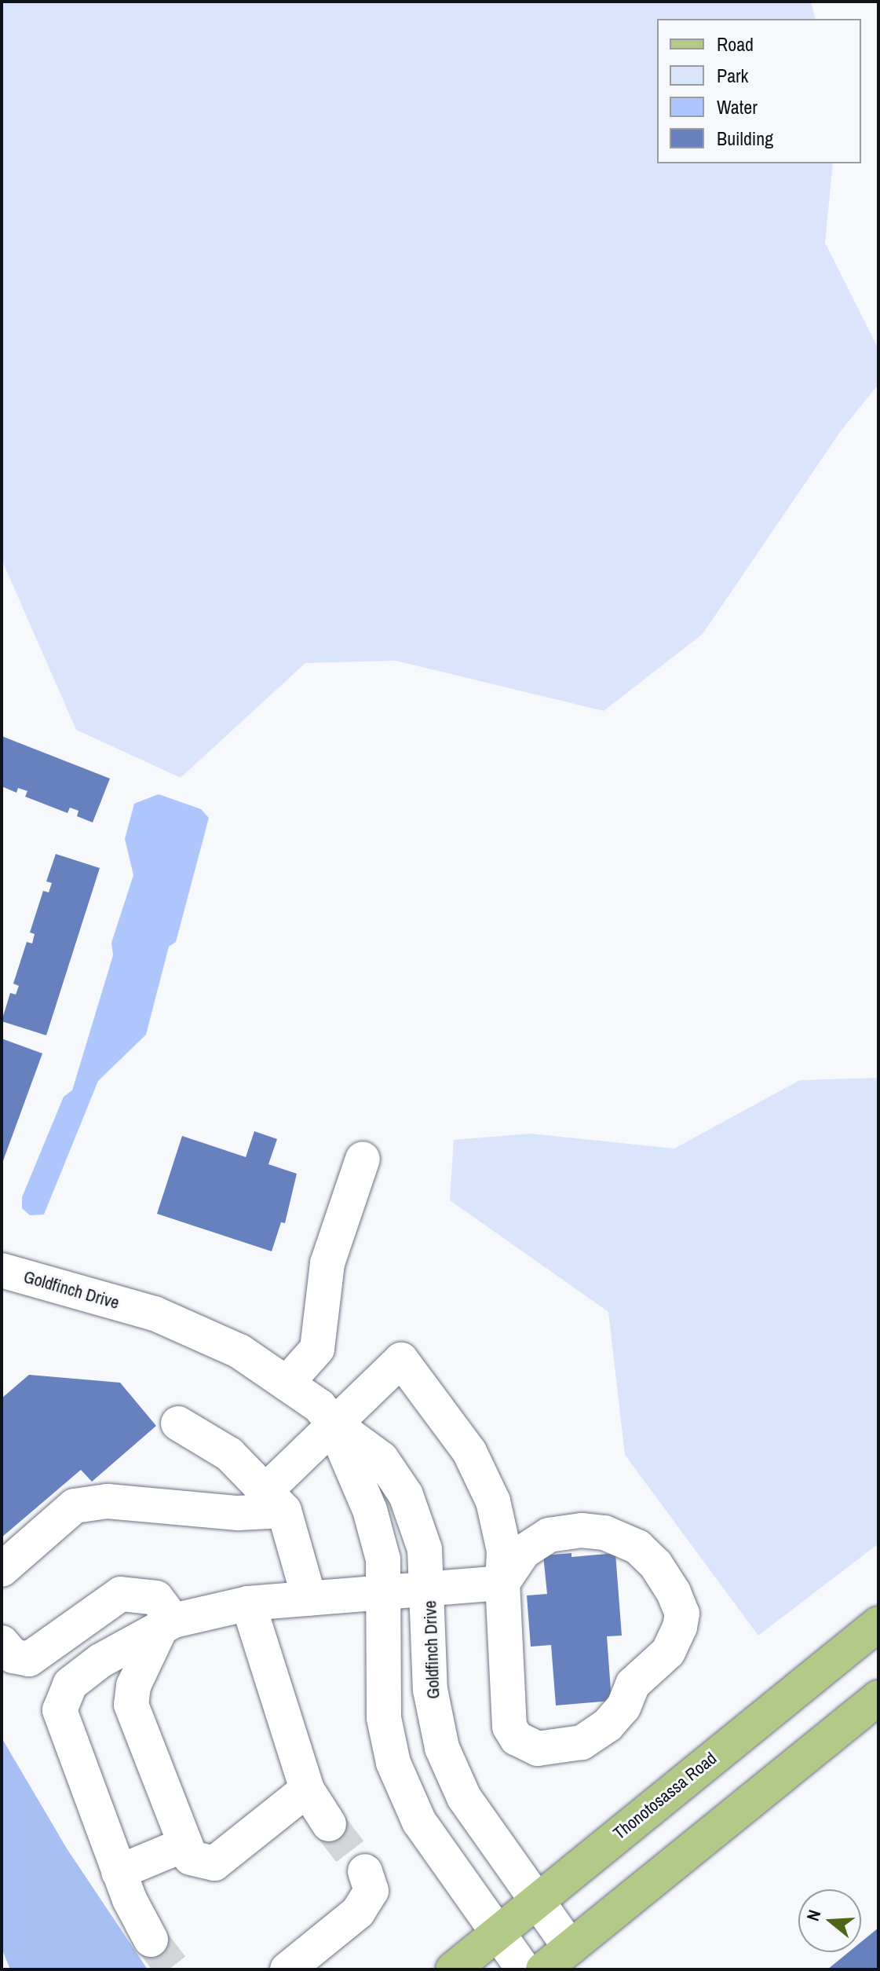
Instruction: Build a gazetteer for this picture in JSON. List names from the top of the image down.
{
  "streets": {
    "main road": ["Thonotosassa Road"],
    "street": ["Goldfinch Drive"]
  },
  "crossings": [
    ["Goldfinch Drive", "Thonotosassa Road"]
  ],
  "legend": [
    "Road",
    "Park",
    "Water",
    "Building"
  ],
  "north": "left"
}
